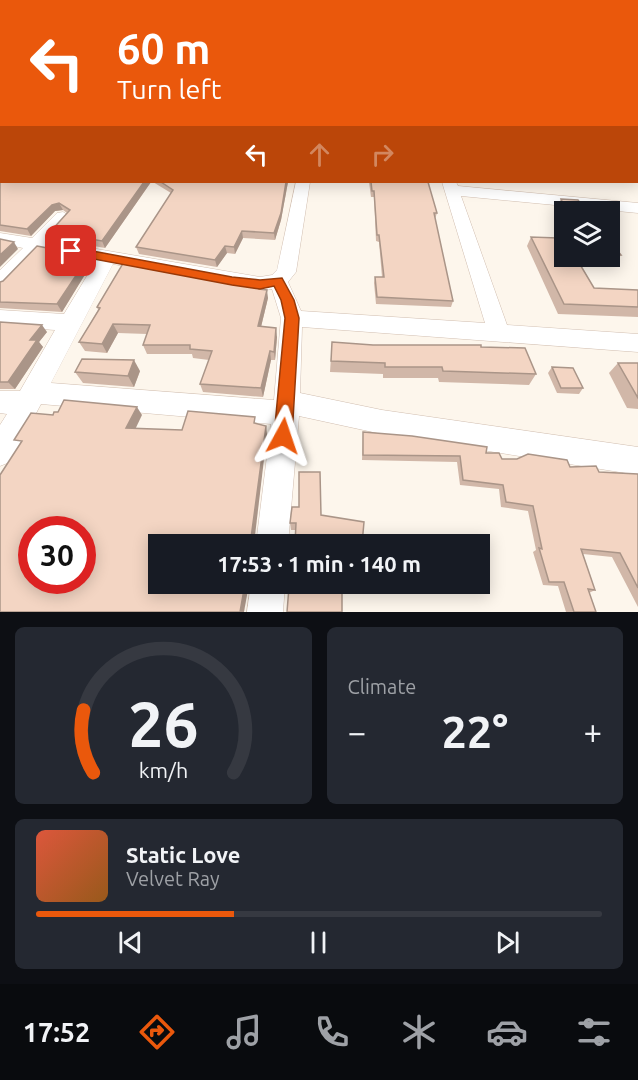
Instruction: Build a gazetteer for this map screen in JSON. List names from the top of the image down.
{
  "page": {
    "turn": ["60 m", "Turn left"],
    "limit": "30",
    "trip": "17:53 · 1 min · 140 m",
    "tile": "Climate",
    "heat": ["−", "22°", "+"],
    "song": ["Static Love", "Velvet Ray"],
    "tabs": "17:52",
    "gauge": ["26", "km/h"]
  }
}
